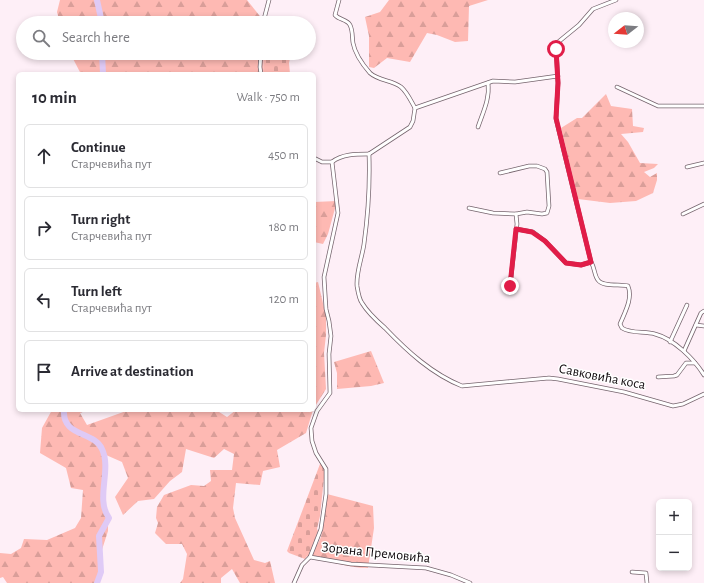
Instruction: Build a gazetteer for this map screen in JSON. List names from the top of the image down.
{
  "streets": {
    "street": ["Савковића коса", "Зорана Премовића"]
  },
  "north": "left",
  "page": {
    "search": "Search here",
    "heading": ["10 min", "Walk · 750 m"],
    "list": [
      ["Continue", "Старчевића пут", "450 m"],
      ["Turn right", "Старчевића пут", "180 m"],
      ["Turn left", "Старчевића пут", "120 m"],
      "Arrive at destination"
    ],
    "map_buttons": ["+", "−"]
  }
}
